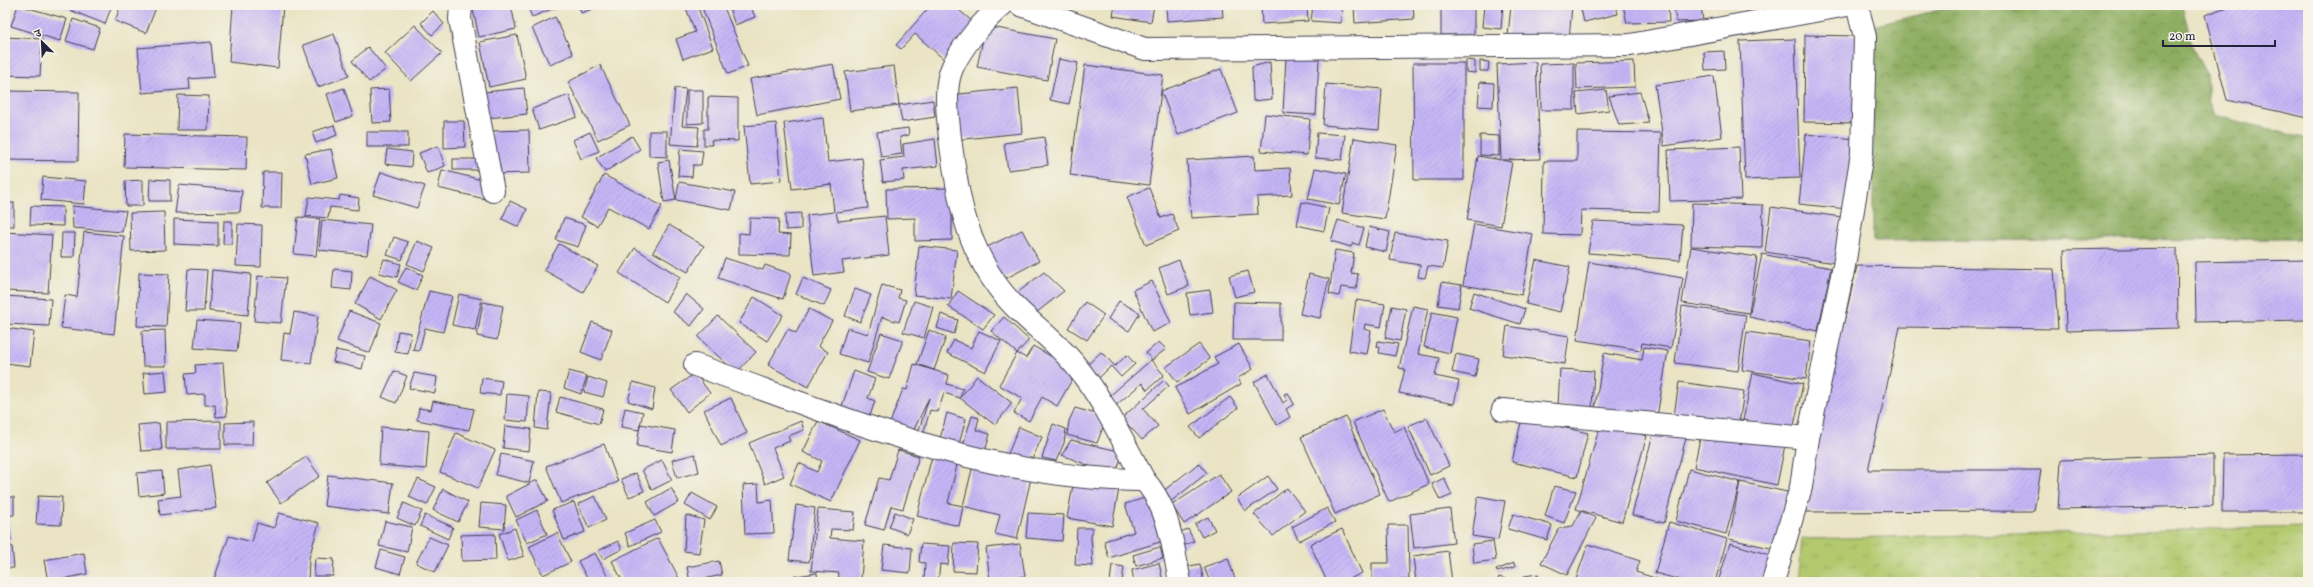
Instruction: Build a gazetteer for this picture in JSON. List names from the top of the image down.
{
  "scale_bar": "20 m",
  "north": "top left"
}
